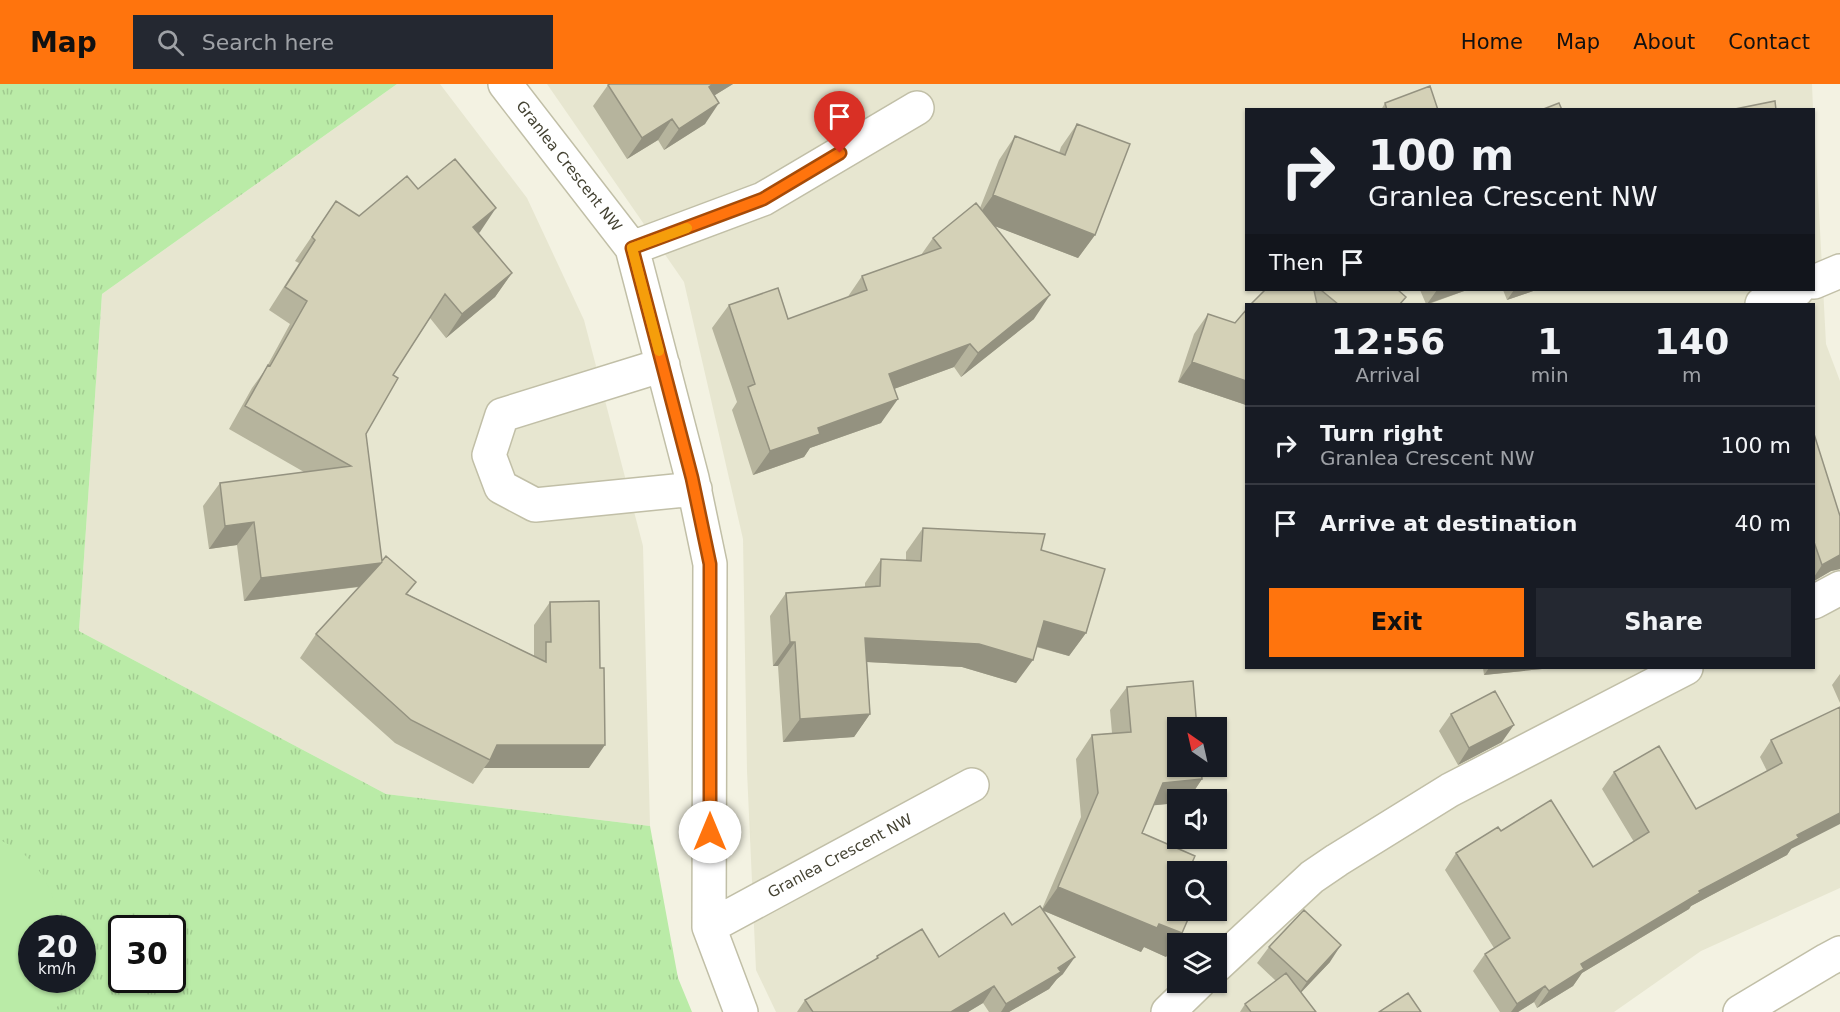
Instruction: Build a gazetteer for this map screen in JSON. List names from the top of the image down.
{
  "streets": {
    "street": ["Granlea Crescent NW"]
  },
  "north": "top left",
  "page": {
    "header": "Map",
    "search": "Search here",
    "nav": [
      "Home",
      "Map",
      "About",
      "Contact"
    ],
    "turn": ["100 m", "Granlea Crescent NW"],
    "then": "Then",
    "eta": [
      "12:56",
      "Arrival",
      "1",
      "min",
      "140",
      "m"
    ],
    "list": [
      {
        "name": "Turn right",
        "note": "Granlea Crescent NW",
        "value": "100 m"
      },
      {
        "name": "Arrive at destination",
        "value": "40 m"
      }
    ],
    "buttons": ["Exit", "Share"],
    "speed": "20 km/h",
    "limit": "30"
  }
}
